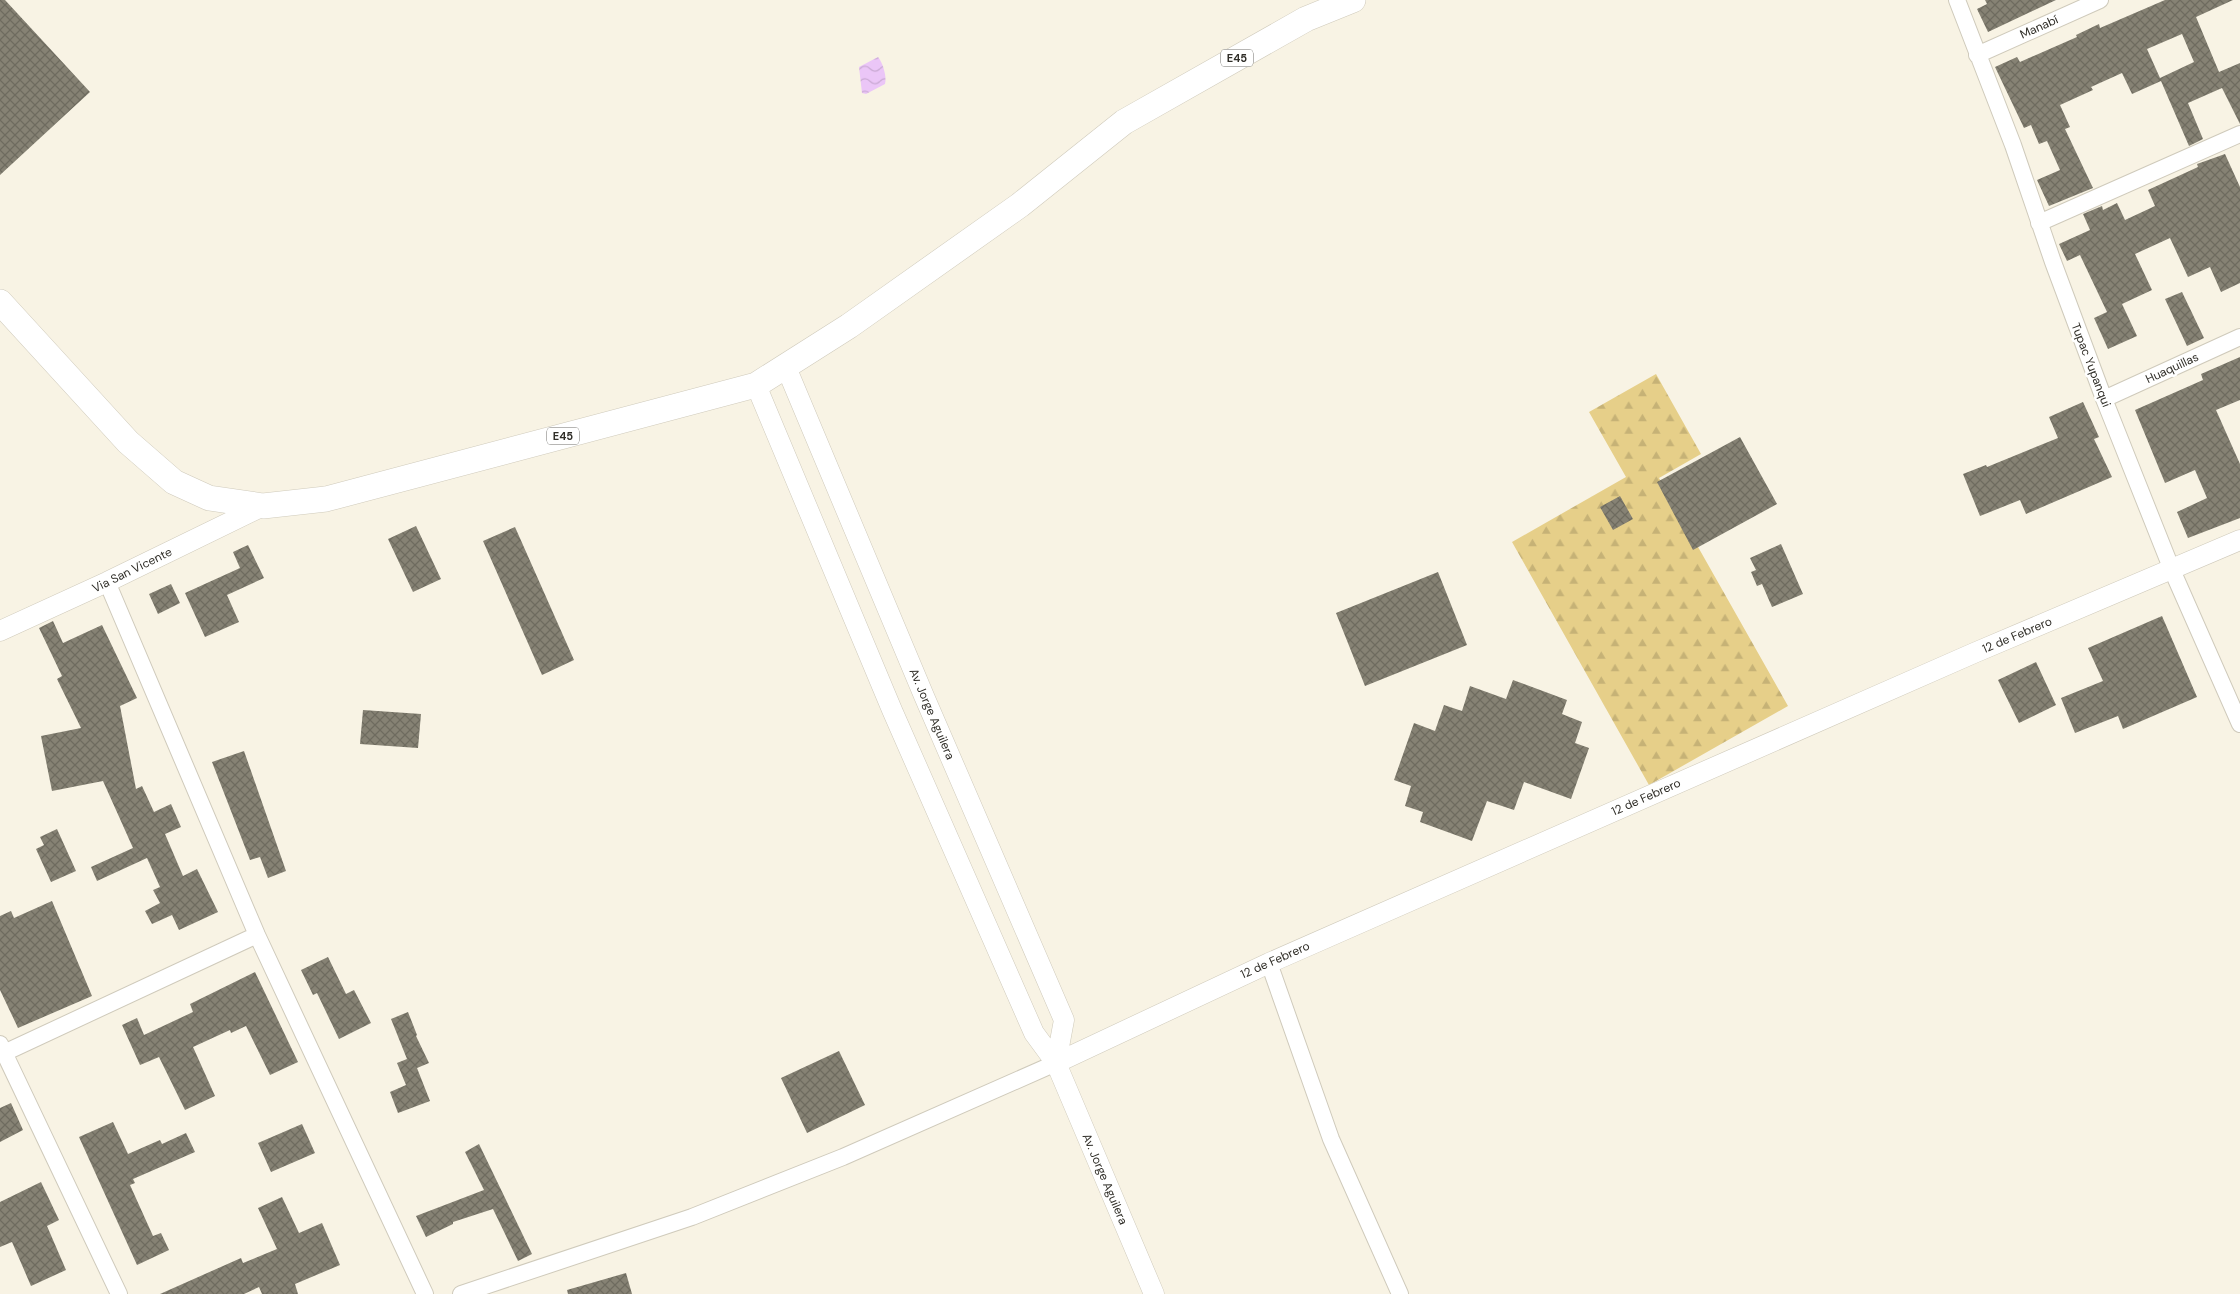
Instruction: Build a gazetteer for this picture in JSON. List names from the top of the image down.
{
  "streets": {
    "main road": ["E45"],
    "street": [
      "Manabí",
      "Tupac Yupanqui",
      "Huaquillas",
      "Via San Vicente",
      "12 de Febrero",
      "Av. Jorge Aguilera"
    ]
  },
  "crossings": [
    ["Manabí", "Tupac Yupanqui"],
    ["E45", "Via San Vicente"],
    ["E45", "Av. Jorge Aguilera"],
    ["Tupac Yupanqui", "Huaquillas"],
    ["Tupac Yupanqui", "12 de Febrero"],
    ["12 de Febrero", "Av. Jorge Aguilera"]
  ]
}
